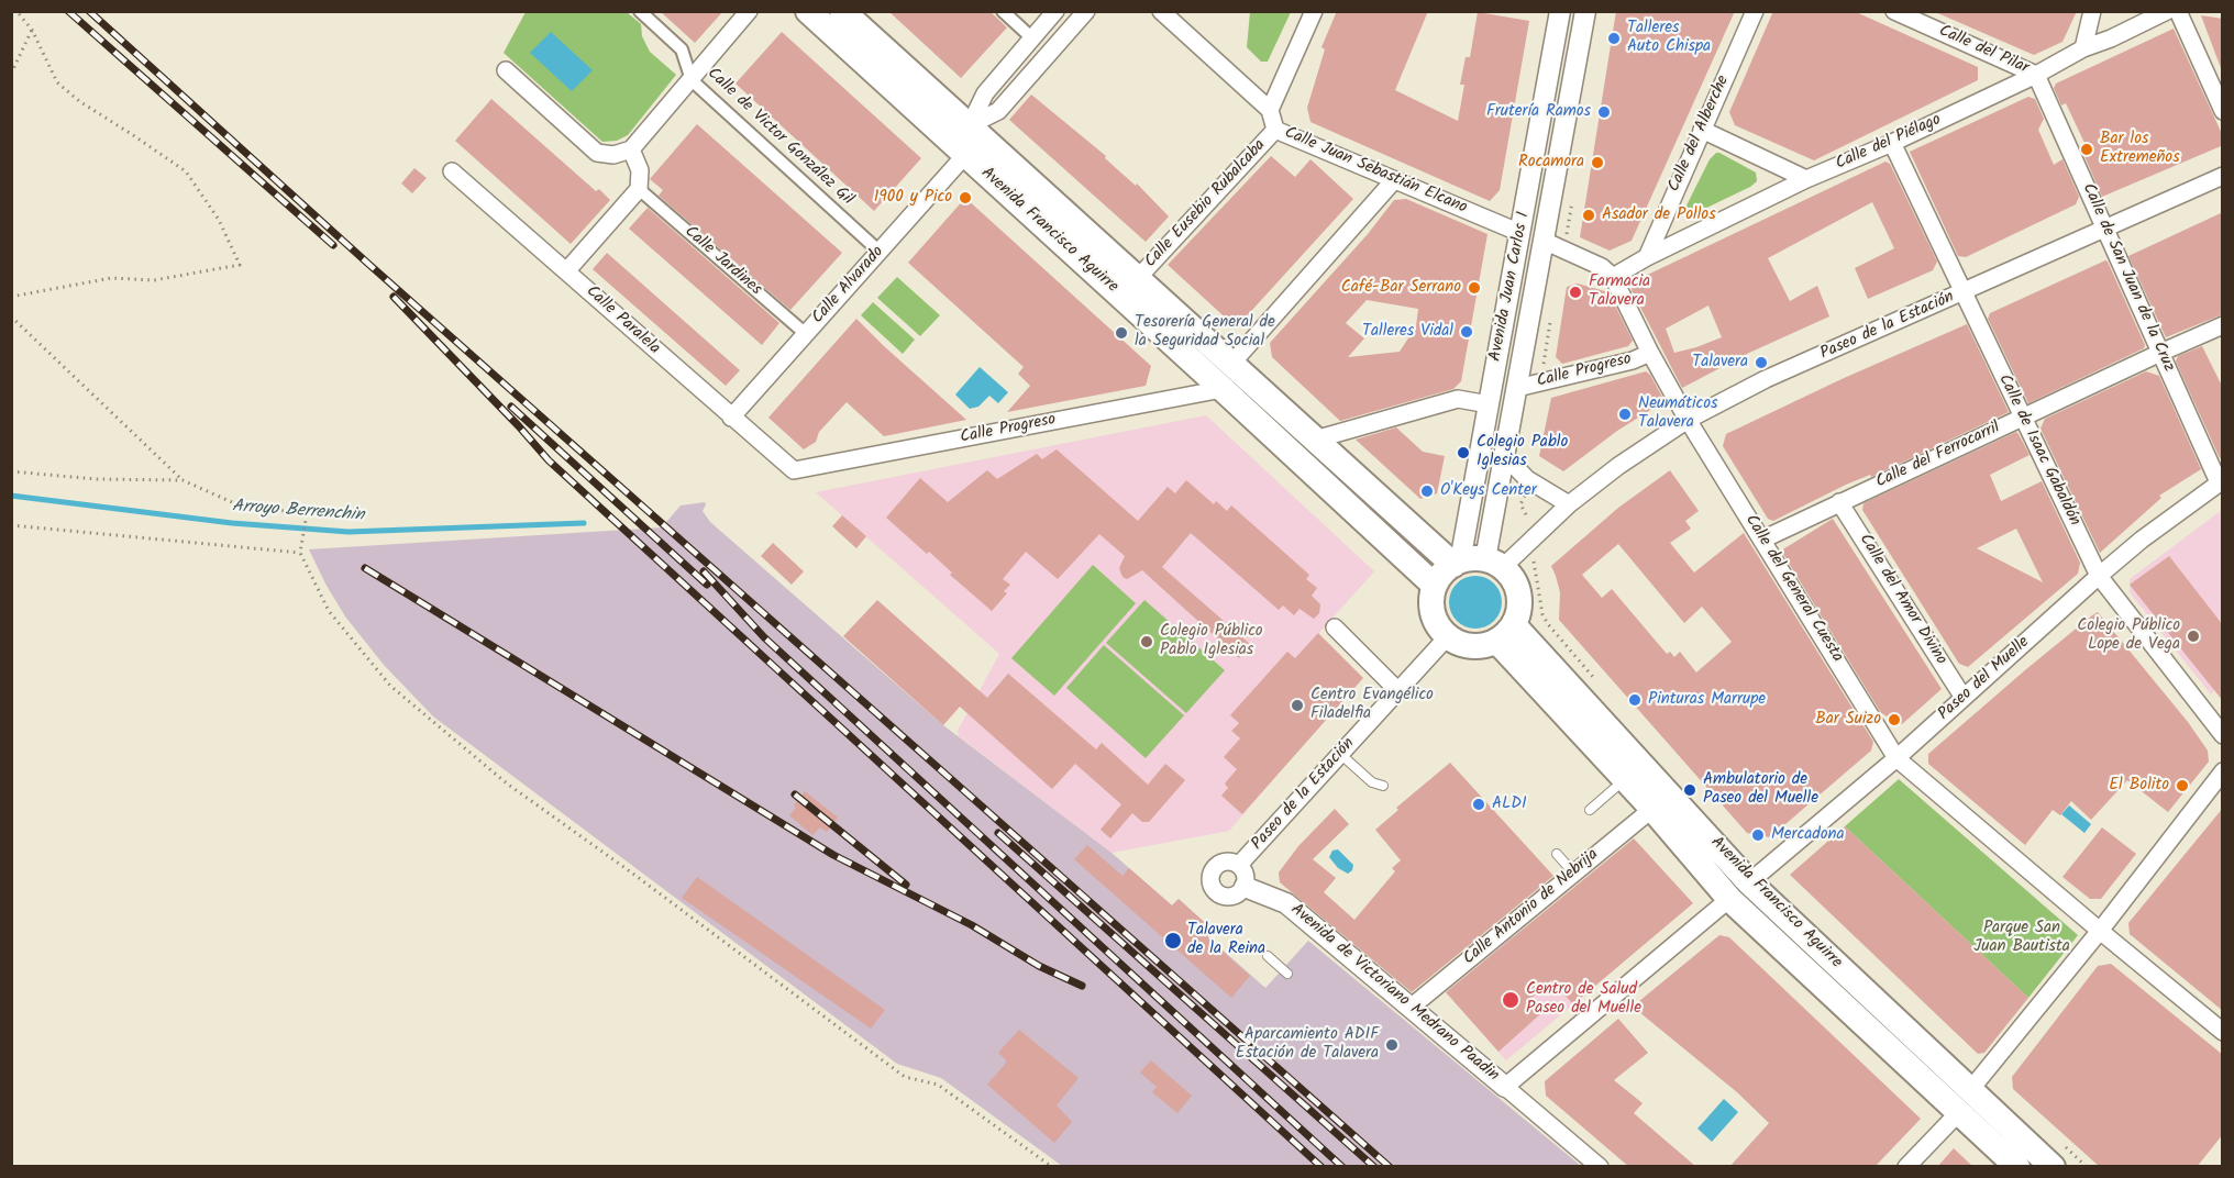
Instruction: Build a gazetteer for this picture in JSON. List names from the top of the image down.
{
  "streets": {
    "main road": ["Avenida Francisco Aguirre"],
    "street": [
      "Calle del Pilar",
      "Calle del Alberche",
      "Calle de Victor González Gil",
      "Calle del Piélago",
      "Calle Juan Sebastián Elcano",
      "Calle Eusebio Rubalcaba",
      "Calle Jardines",
      "Calle de San Juan de la Cruz",
      "Calle Alvarado",
      "Avenida Juan Carlos I",
      "Calle Paralela",
      "Paseo de la Estación",
      "Calle Progreso",
      "Calle de Isaac Gabaldón",
      "Calle del Ferrocarril",
      "Calle del General Cuesta",
      "Calle del Amor Divino",
      "Paseo del Muelle",
      "Calle Antonio de Nebrija",
      "Avenida de Victoriano Medrano Paadin"
    ]
  },
  "crossings": [
    ["Calle del Pilar", "Calle del Piélago"],
    ["Calle del Pilar", "Calle de San Juan de la Cruz"],
    ["Calle del Alberche", "Calle del Piélago"],
    ["Calle de Victor González Gil", "Calle Alvarado"],
    ["Calle del Piélago", "Calle de San Juan de la Cruz"],
    ["Calle del Piélago", "Calle de Isaac Gabaldón"],
    ["Calle del Piélago", "Calle del General Cuesta"],
    ["Calle Juan Sebastián Elcano", "Calle Eusebio Rubalcaba"],
    ["Calle Juan Sebastián Elcano", "Avenida Juan Carlos I"],
    ["Calle Eusebio Rubalcaba", "Avenida Francisco Aguirre"],
    ["Avenida Francisco Aguirre", "Calle Alvarado"],
    ["Avenida Francisco Aguirre", "Avenida Juan Carlos I"],
    ["Avenida Francisco Aguirre", "Paseo de la Estación"],
    ["Avenida Francisco Aguirre", "Calle Progreso"],
    ["Avenida Francisco Aguirre", "Paseo del Muelle"],
    ["Avenida Francisco Aguirre", "Calle Antonio de Nebrija"],
    ["Calle Jardines", "Calle Alvarado"],
    ["Calle de San Juan de la Cruz", "Paseo de la Estación"],
    ["Calle de San Juan de la Cruz", "Calle del Ferrocarril"],
    ["Calle de San Juan de la Cruz", "Paseo del Muelle"],
    ["Calle Alvarado", "Calle Paralela"],
    ["Avenida Juan Carlos I", "Paseo de la Estación"],
    ["Avenida Juan Carlos I", "Calle Progreso"],
    ["Calle Paralela", "Calle Progreso"],
    ["Paseo de la Estación", "Calle de Isaac Gabaldón"],
    ["Paseo de la Estación", "Calle del General Cuesta"],
    ["Paseo de la Estación", "Avenida de Victoriano Medrano Paadin"],
    ["Calle Progreso", "Calle del General Cuesta"],
    ["Calle de Isaac Gabaldón", "Calle del Ferrocarril"],
    ["Calle de Isaac Gabaldón", "Paseo del Muelle"],
    ["Calle del Ferrocarril", "Calle del General Cuesta"],
    ["Calle del Ferrocarril", "Calle del Amor Divino"],
    ["Calle del General Cuesta", "Paseo del Muelle"],
    ["Calle del Amor Divino", "Paseo del Muelle"],
    ["Calle Antonio de Nebrija", "Avenida de Victoriano Medrano Paadin"]
  ],
  "water": ["Arroyo Berrenchin"],
  "parks": ["Parque San Juan Bautista"],
  "places": [
    "Talleres Auto Chispa",
    "Frutería Ramos",
    "Bar los Extremeños",
    "Rocamora",
    "1900 y Pico",
    "Asador de Pollos",
    "Café-Bar Serrano",
    "Farmacia Talavera",
    "Talleres Vidal",
    "Tesorería General de la Seguridad Social",
    "Talavera",
    "Neumáticos Talavera",
    "Colegio Pablo Iglesias",
    "O'Keys Center",
    "Colegio Público Lope de Vega",
    "Colegio Público Pablo Iglesias",
    "Pinturas Marrupe",
    "Centro Evangélico Filadelfia",
    "Bar Suizo",
    "El Bolito",
    "Ambulatorio de Paseo del Muelle",
    "ALDI",
    "Mercadona",
    "Talavera de la Reina",
    "Centro de Salud Paseo del Muelle",
    "Aparcamiento ADIF Estación de Talavera"
  ]
}
